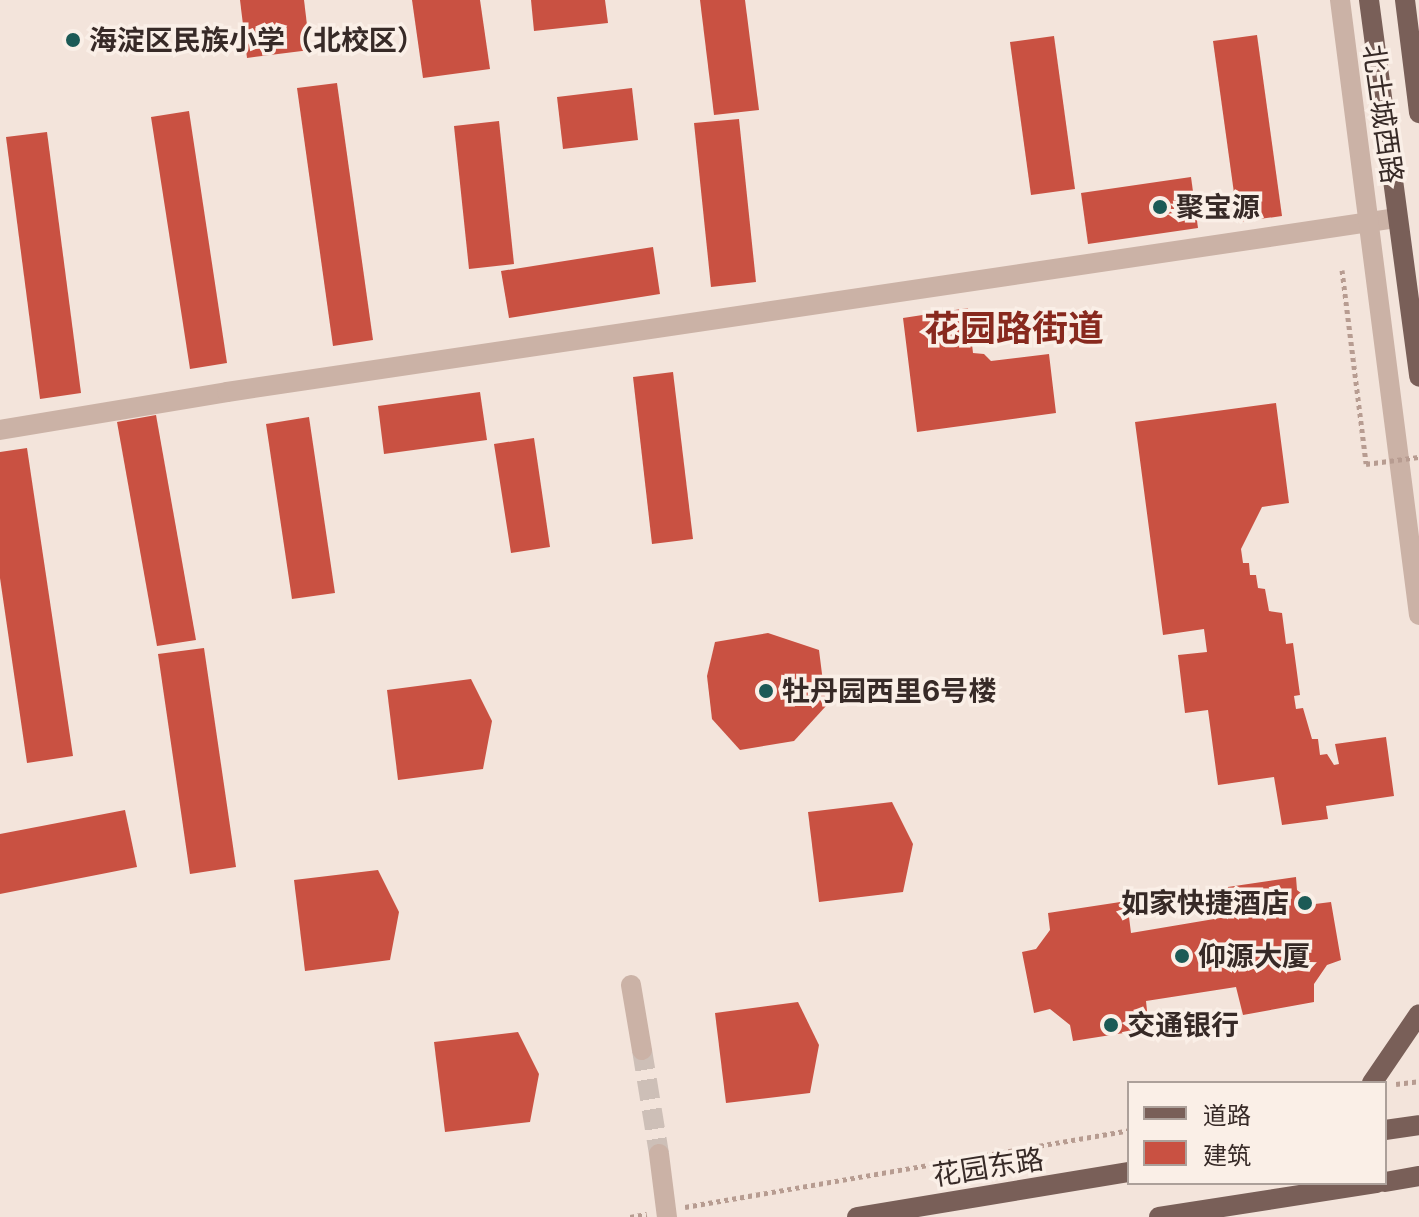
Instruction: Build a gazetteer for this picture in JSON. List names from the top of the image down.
{
  "streets": {
    "main road": ["北土城西路", "花园东路"]
  },
  "districts": ["花园路街道"],
  "places": [
    "海淀区民族小学（北校区）",
    "聚宝源",
    "牡丹园西里6号楼",
    "如家快捷酒店",
    "仰源大厦",
    "交通银行"
  ],
  "legend": ["道路", "建筑"]
}
